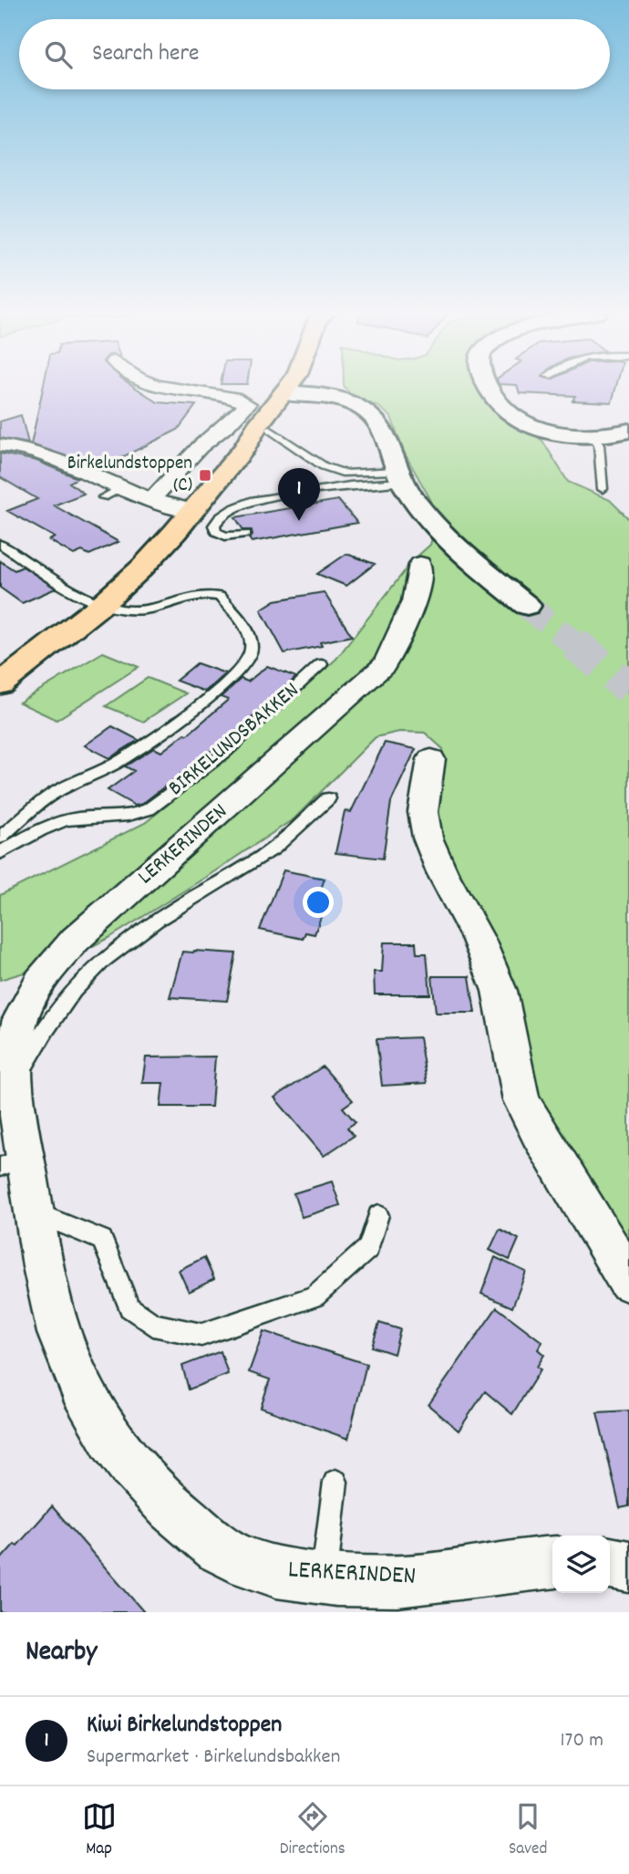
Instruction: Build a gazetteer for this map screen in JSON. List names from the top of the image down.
{
  "streets": {
    "street": ["LERKERINDEN"],
    "lane": ["BIRKELUNDSBAKKEN"]
  },
  "places": {
    "transit": ["Birkelundstoppen (C)"]
  },
  "page": {
    "search": "Search here",
    "pins": "1",
    "heading": "Nearby",
    "list": [
      {
        "mark": "1",
        "name": "Kiwi Birkelundstoppen",
        "note": "Supermarket · Birkelundsbakken",
        "value": "170 m"
      }
    ],
    "nav": ["Map", "Directions", "Saved"]
  }
}
